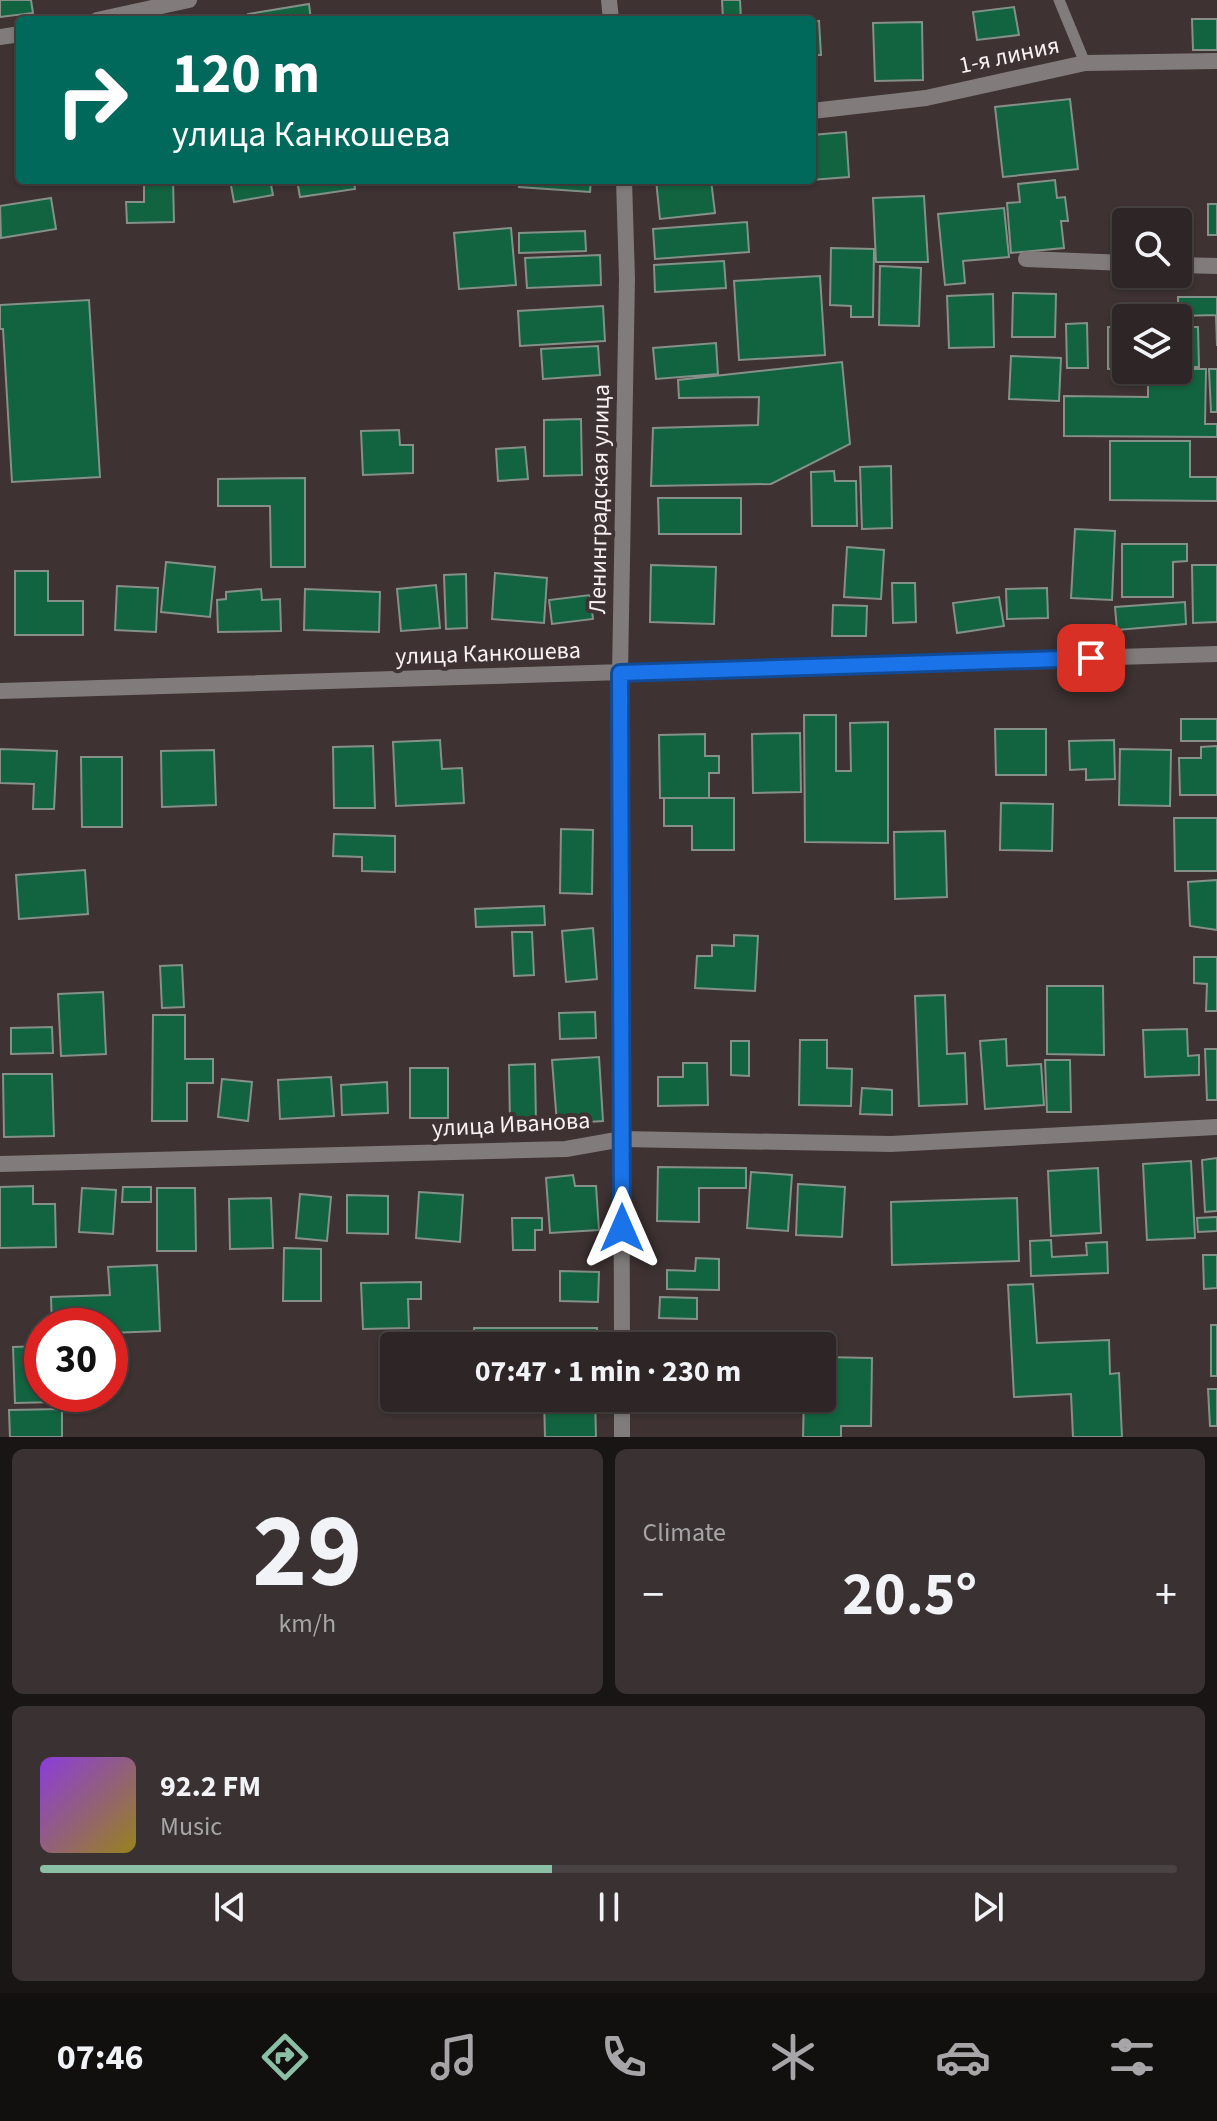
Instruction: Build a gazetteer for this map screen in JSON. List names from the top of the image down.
{
  "streets": {
    "street": [
      "1-я линия",
      "Ленинградская улица",
      "улица Канкошева",
      "улица Иванова"
    ]
  },
  "crossings": [
    ["Ленинградская улица", "улица Канкошева"],
    ["Ленинградская улица", "улица Иванова"]
  ],
  "page": {
    "turn": ["120 m", "улица Канкошева"],
    "limit": "30",
    "trip": "07:47 · 1 min · 230 m",
    "tile": [
      ["29", "km/h"],
      "Climate"
    ],
    "heat": ["−", "20.5°", "+"],
    "song": ["92.2 FM", "Music"],
    "tabs": "07:46"
  }
}
